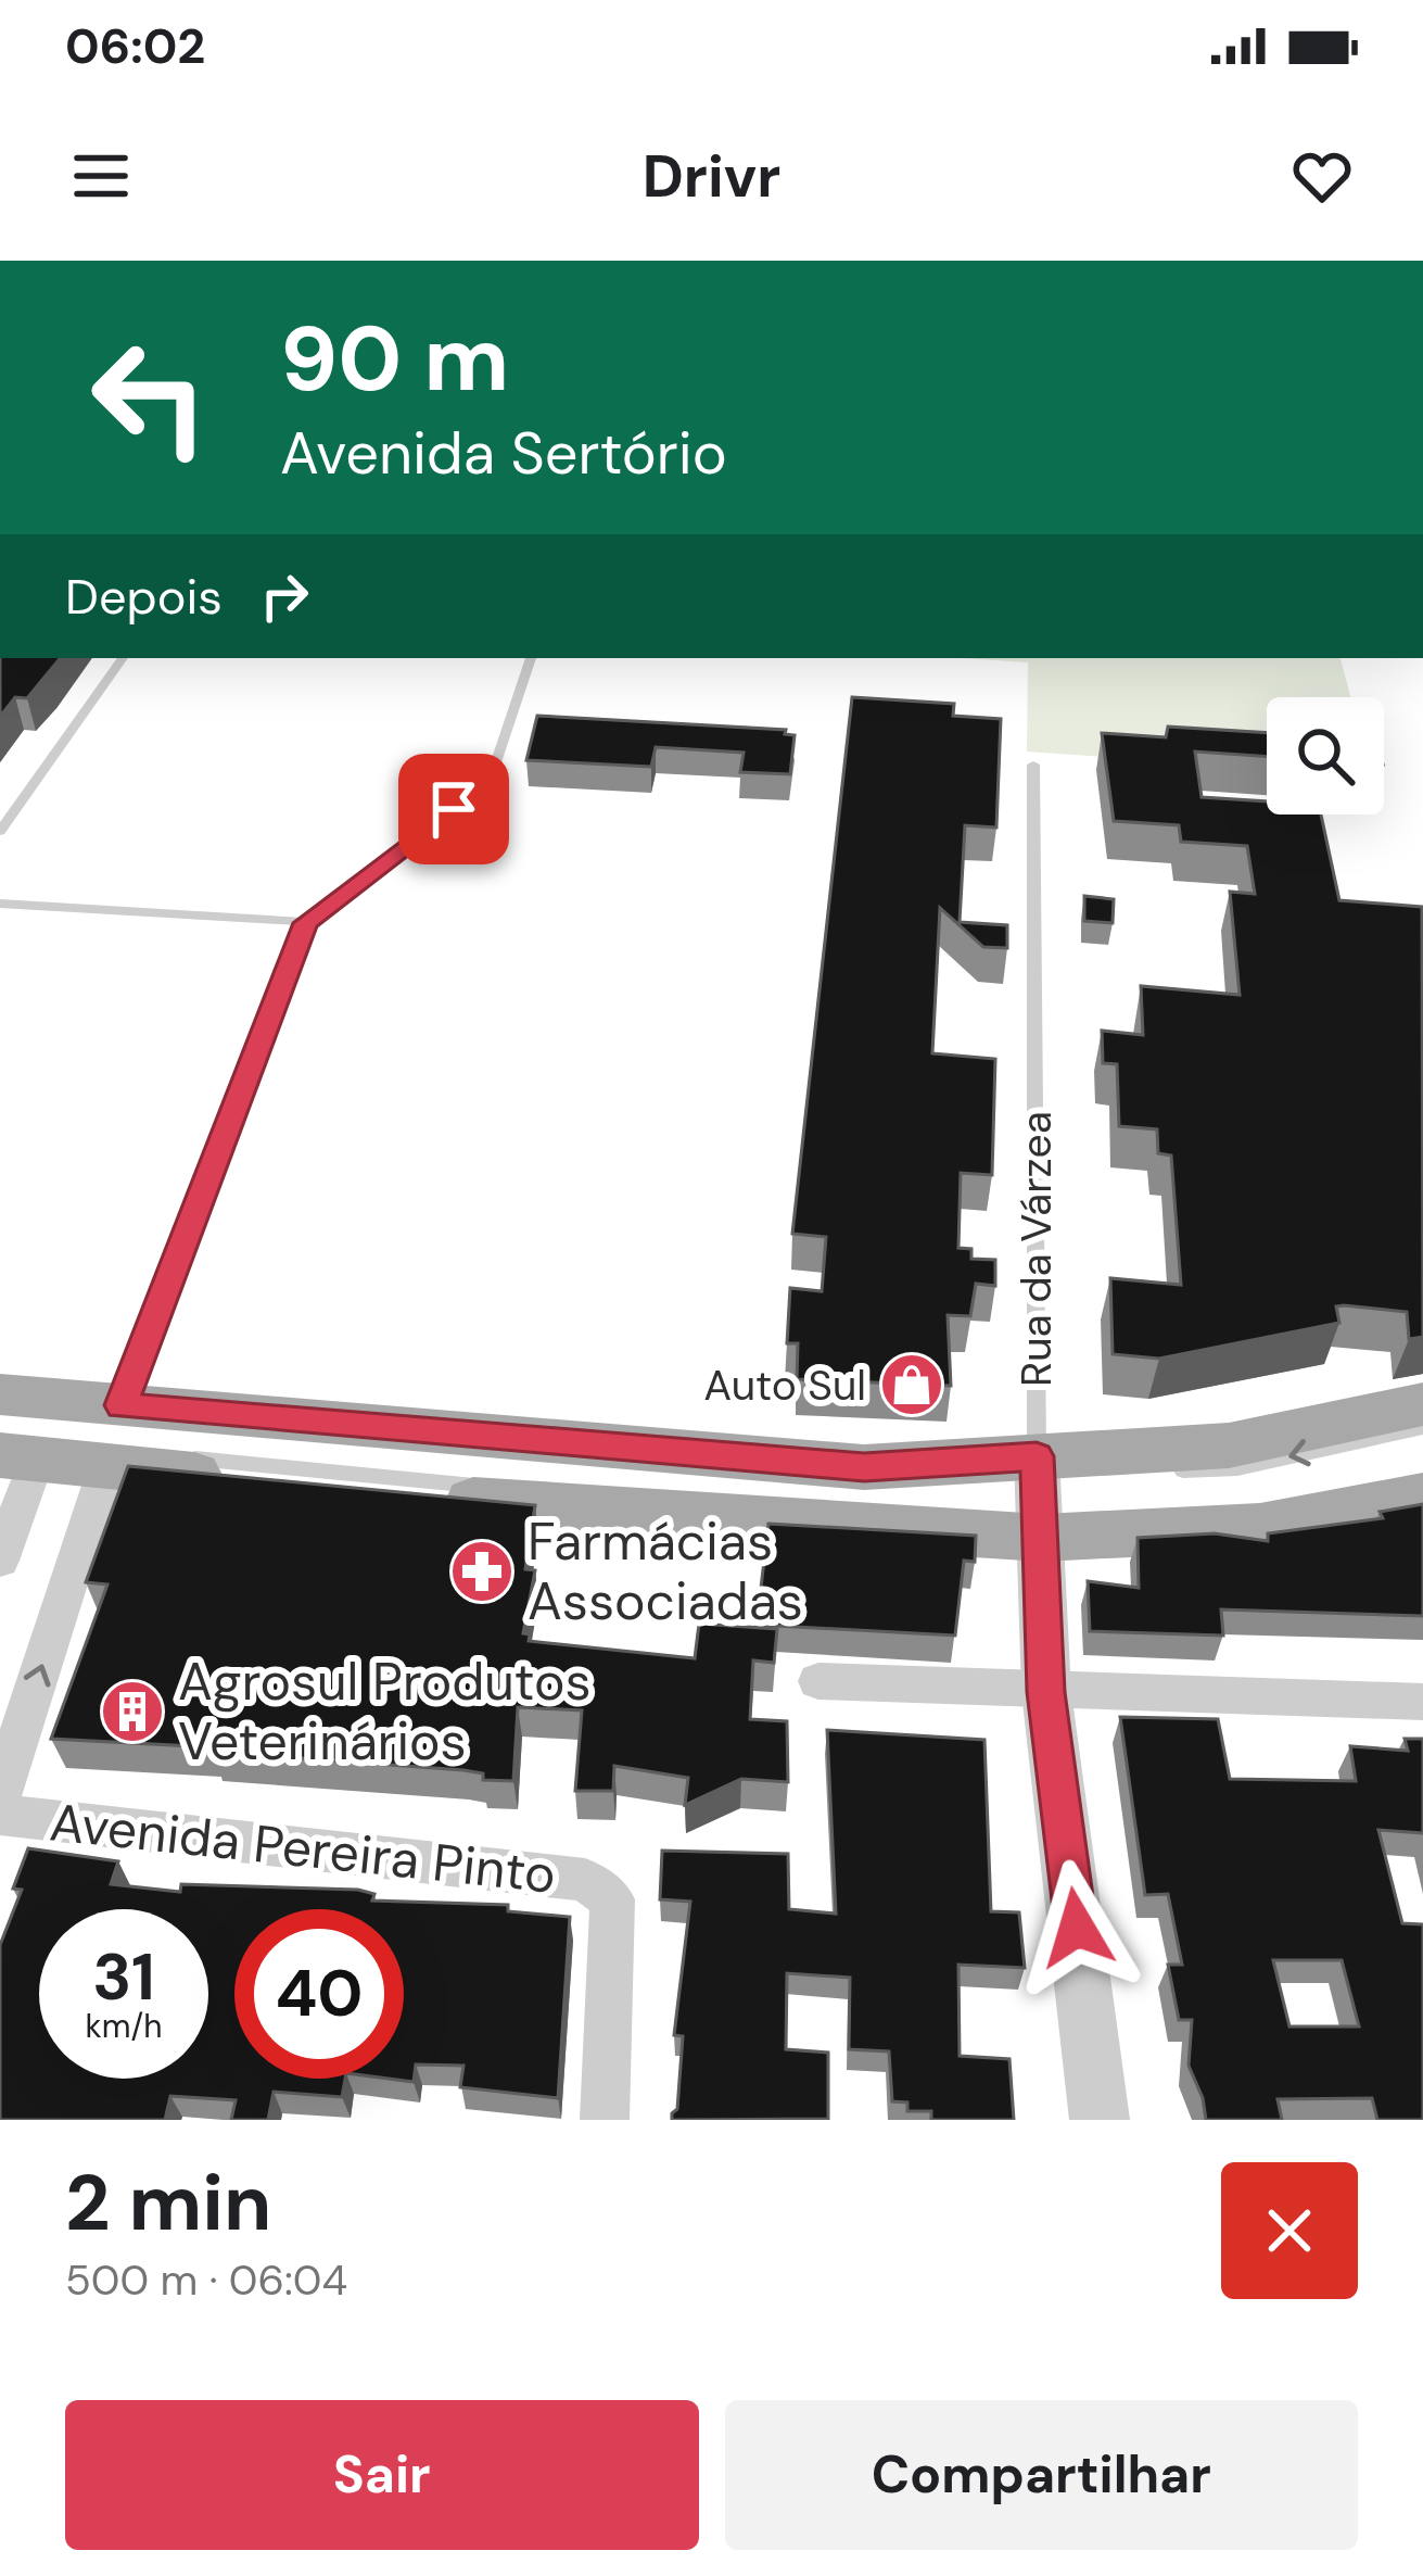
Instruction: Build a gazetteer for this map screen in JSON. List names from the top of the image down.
{
  "streets": {
    "street": ["Rua da Várzea", "Avenida Pereira Pinto"]
  },
  "places": {
    "shop": ["Auto Sul"],
    "pharmacy": ["Farmácias Associadas"],
    "building": ["Agrosul Produtos Veterinários"]
  },
  "page": {
    "status": "06:02",
    "header": "Drivr",
    "turn": ["90 m", "Avenida Sertório"],
    "then": "Depois",
    "speed": "31 km/h",
    "limit": "40",
    "heading": ["2 min", "500 m · 06:04"],
    "buttons": ["Sair", "Compartilhar"]
  }
}
